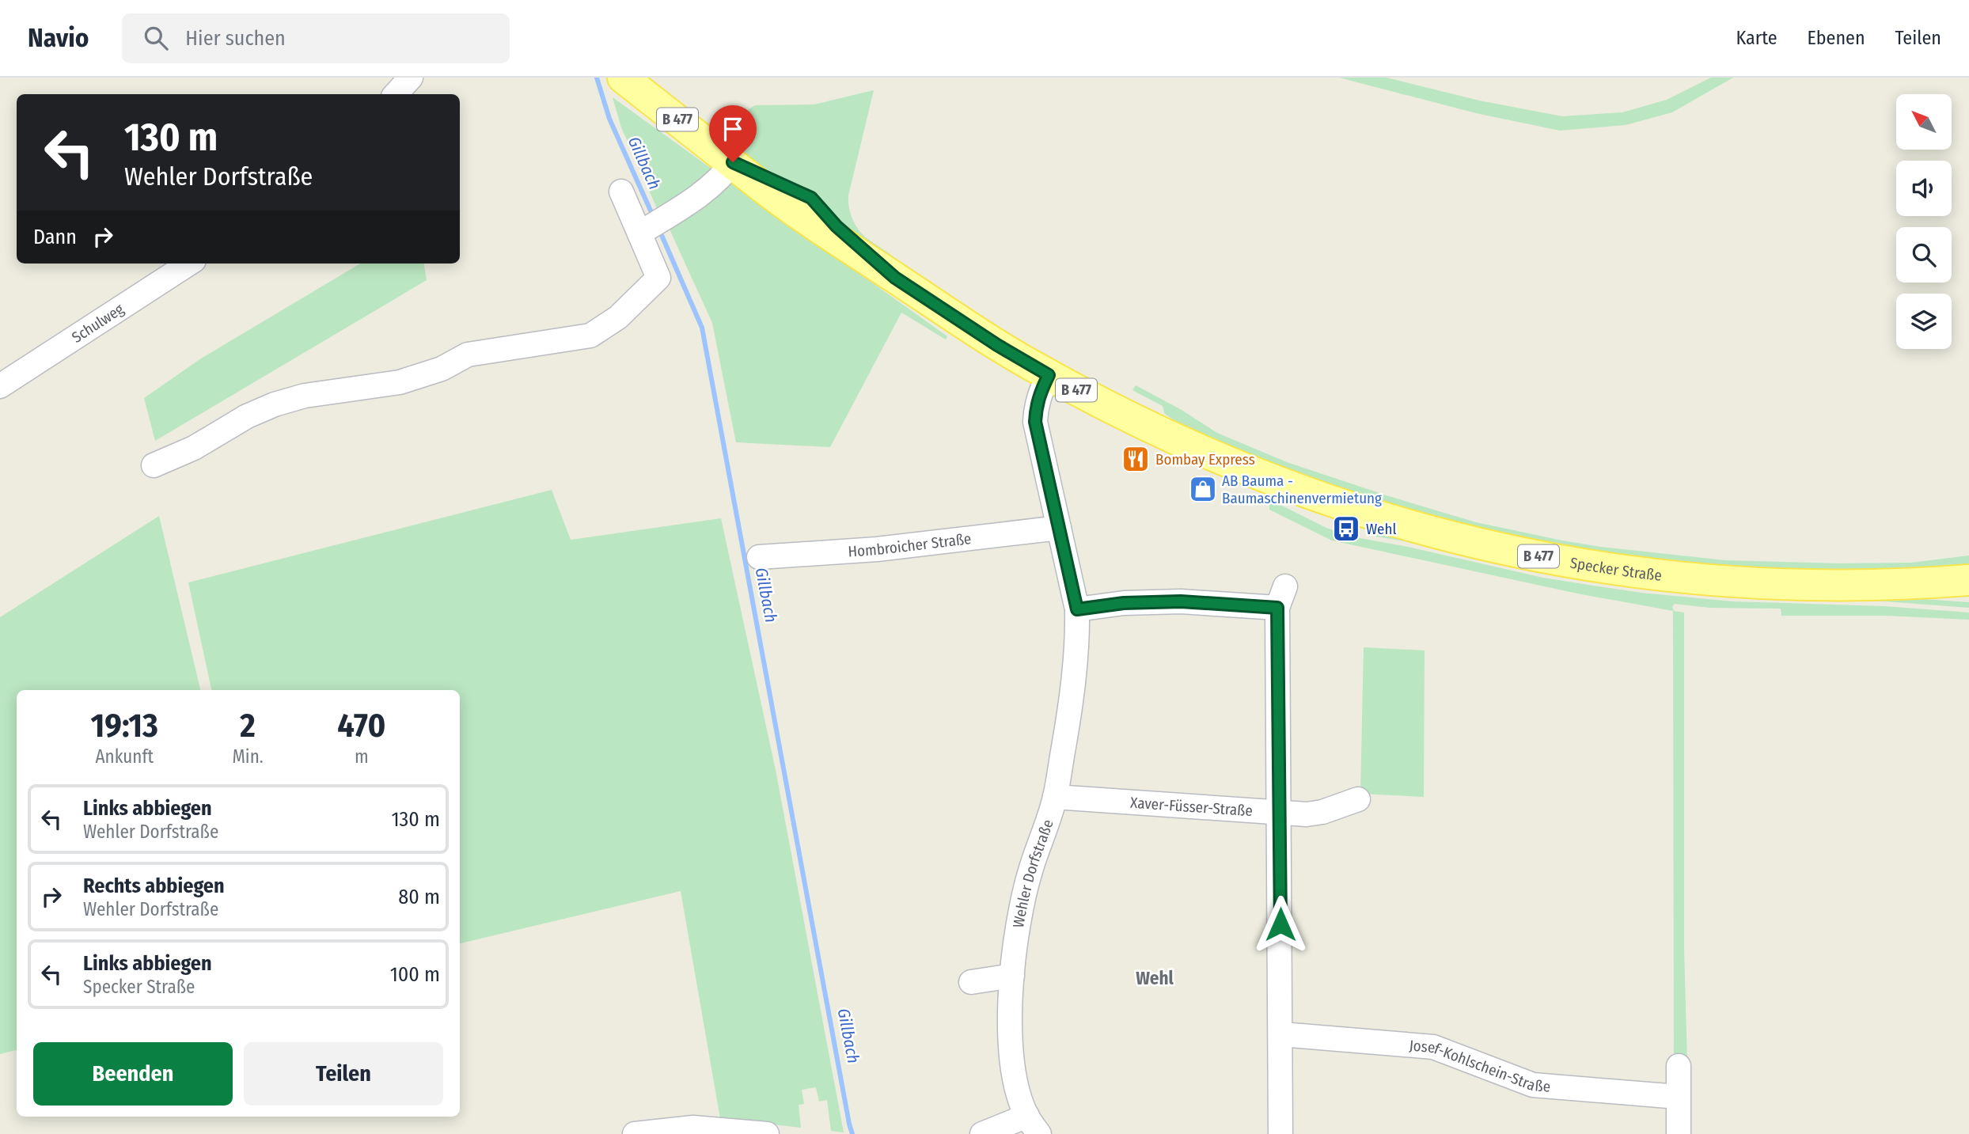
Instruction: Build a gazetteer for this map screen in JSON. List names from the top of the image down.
{
  "streets": {
    "main road": ["B 477", "Specker Straße"],
    "street": [
      "Schulweg",
      "Hombroicher Straße",
      "Xaver-Füsser-Straße",
      "Wehler Dorfstraße",
      "Josef-Kohlschein-Straße"
    ]
  },
  "crossings": [
    ["Hombroicher Straße", "Wehler Dorfstraße"],
    ["Specker Straße", "Wehler Dorfstraße"],
    ["Xaver-Füsser-Straße", "Wehler Dorfstraße"]
  ],
  "districts": ["Wehl"],
  "water": ["Gillbach"],
  "places": {
    "restaurant": ["Bombay Express"],
    "shop": ["AB Bauma - Baumaschinenvermietung"],
    "bus stop": ["Wehl"]
  },
  "north": "top left",
  "page": {
    "header": "Navio",
    "search": "Hier suchen",
    "nav": ["Karte", "Ebenen", "Teilen"],
    "turn": ["130 m", "Wehler Dorfstraße"],
    "then": "Dann",
    "eta": [
      "19:13",
      "Ankunft",
      "2",
      "Min.",
      "470",
      "m"
    ],
    "list": [
      {
        "name": "Links abbiegen",
        "note": "Wehler Dorfstraße",
        "value": "130 m"
      },
      {
        "name": "Rechts abbiegen",
        "note": "Wehler Dorfstraße",
        "value": "80 m"
      },
      {
        "name": "Links abbiegen",
        "note": "Specker Straße",
        "value": "100 m"
      }
    ],
    "buttons": ["Beenden", "Teilen"]
  }
}
